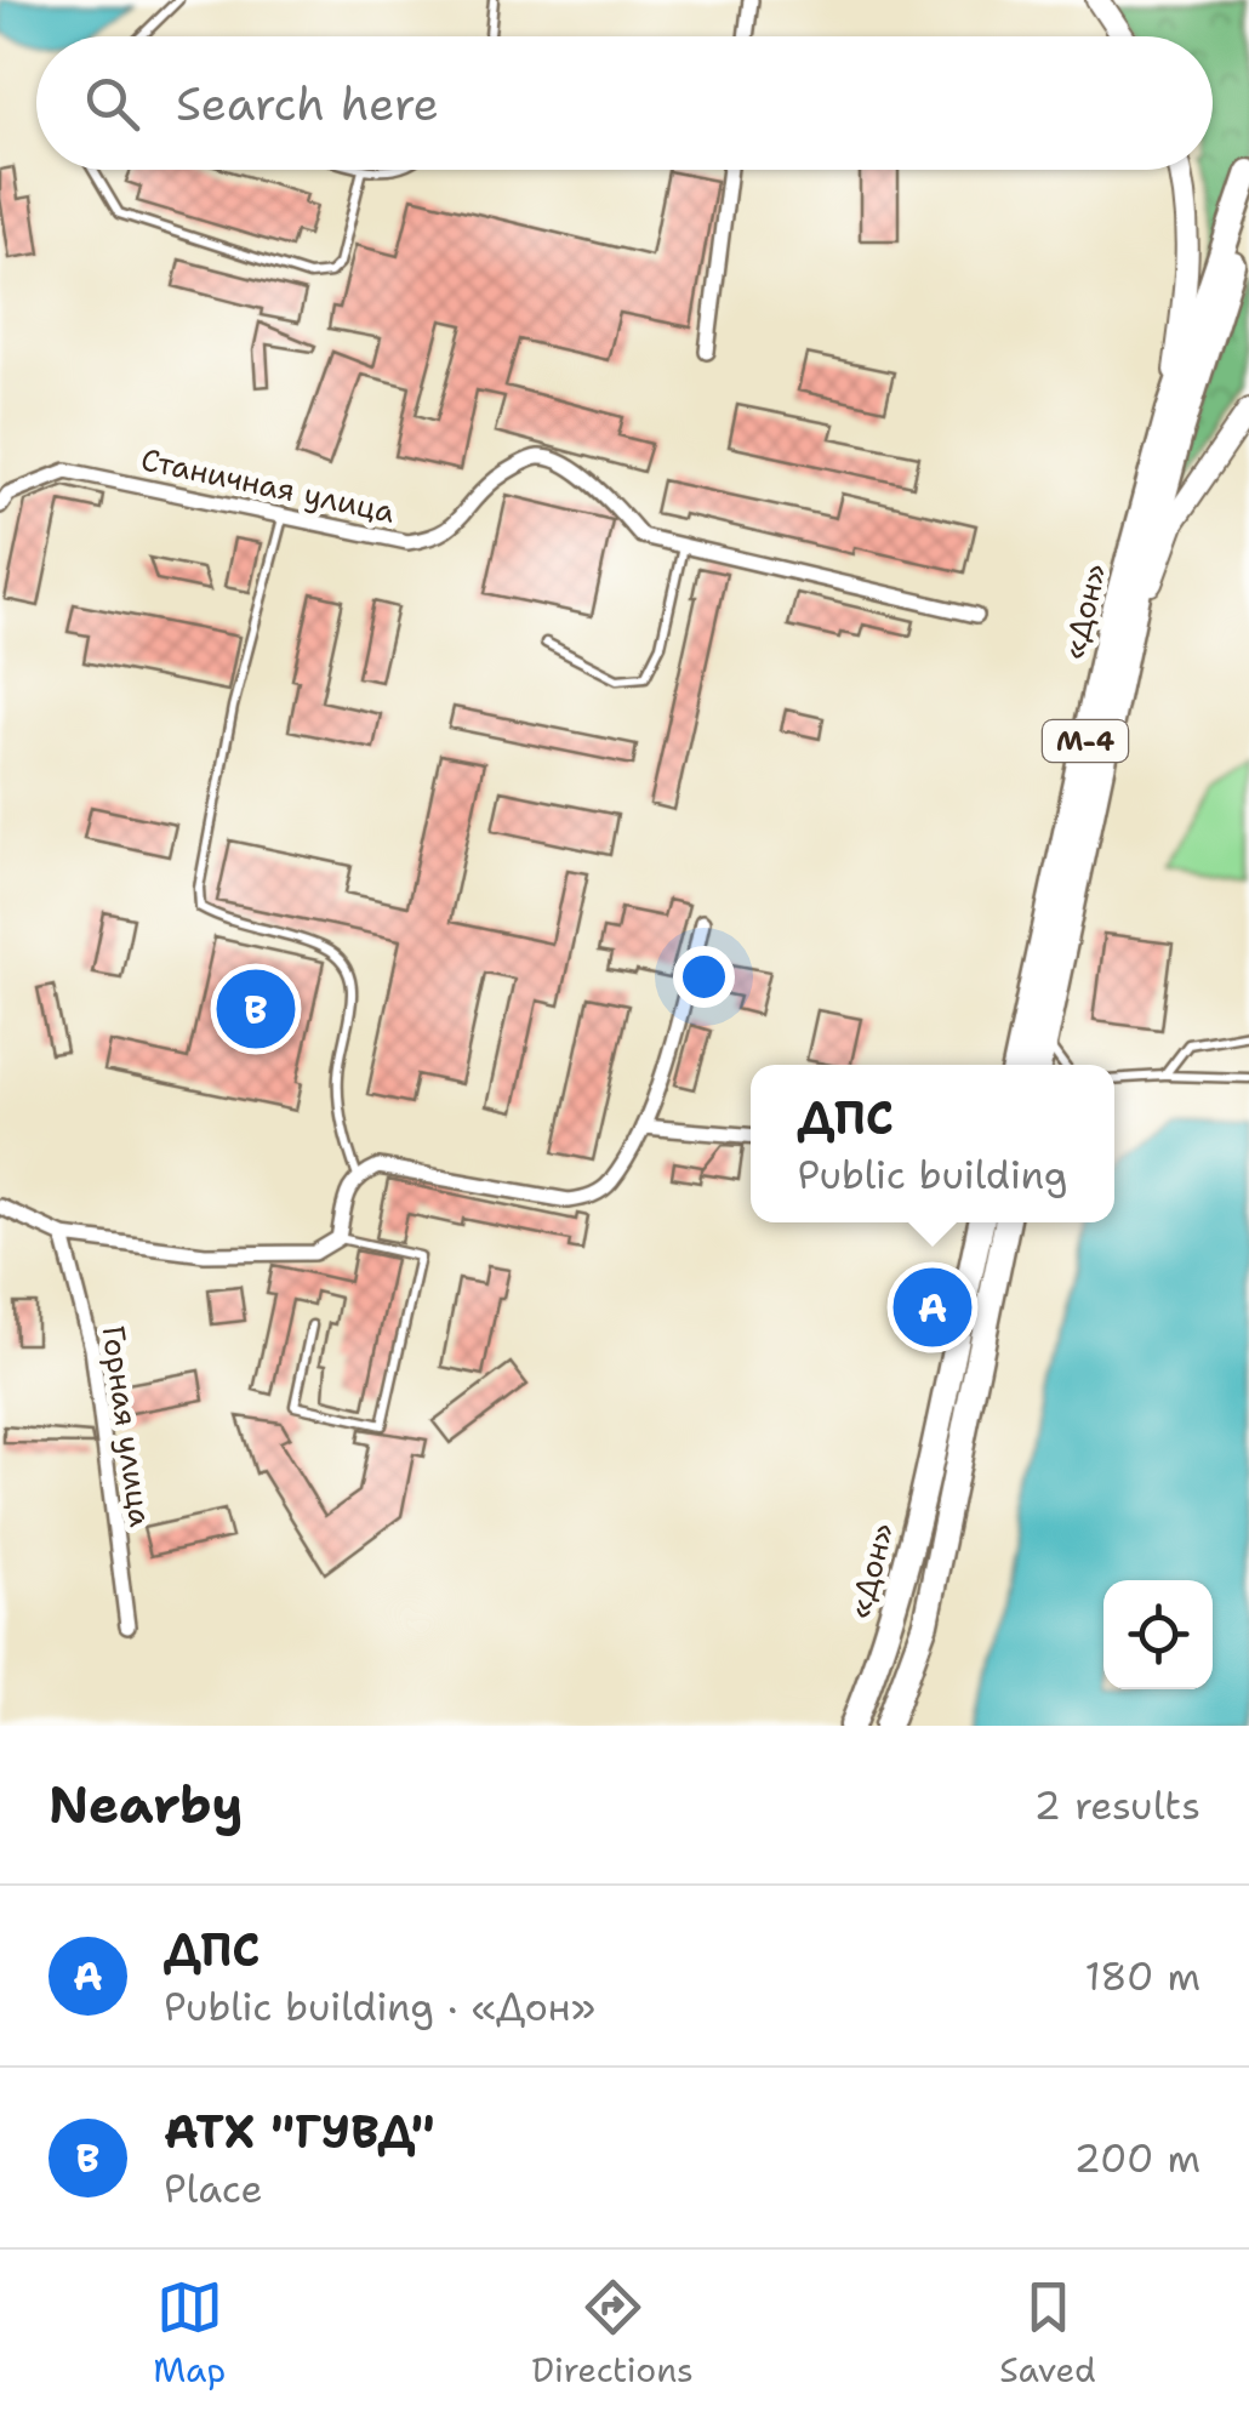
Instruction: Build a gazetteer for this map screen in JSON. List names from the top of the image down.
{
  "streets": {
    "highway": ["«Дон»", "М-4"],
    "street": ["Станичная улица", "Горная улица"]
  },
  "page": {
    "search": "Search here",
    "pins": ["B", "A"],
    "popup": ["ДПС", "Public building"],
    "heading": ["Nearby", "2 results"],
    "list": [
      {
        "mark": "A",
        "name": "ДПС",
        "note": "Public building · «Дон»",
        "value": "180 m"
      },
      {
        "mark": "B",
        "name": "АТХ \"ГУВД\"",
        "note": "Place",
        "value": "200 m"
      }
    ],
    "nav": ["Map", "Directions", "Saved"]
  }
}
